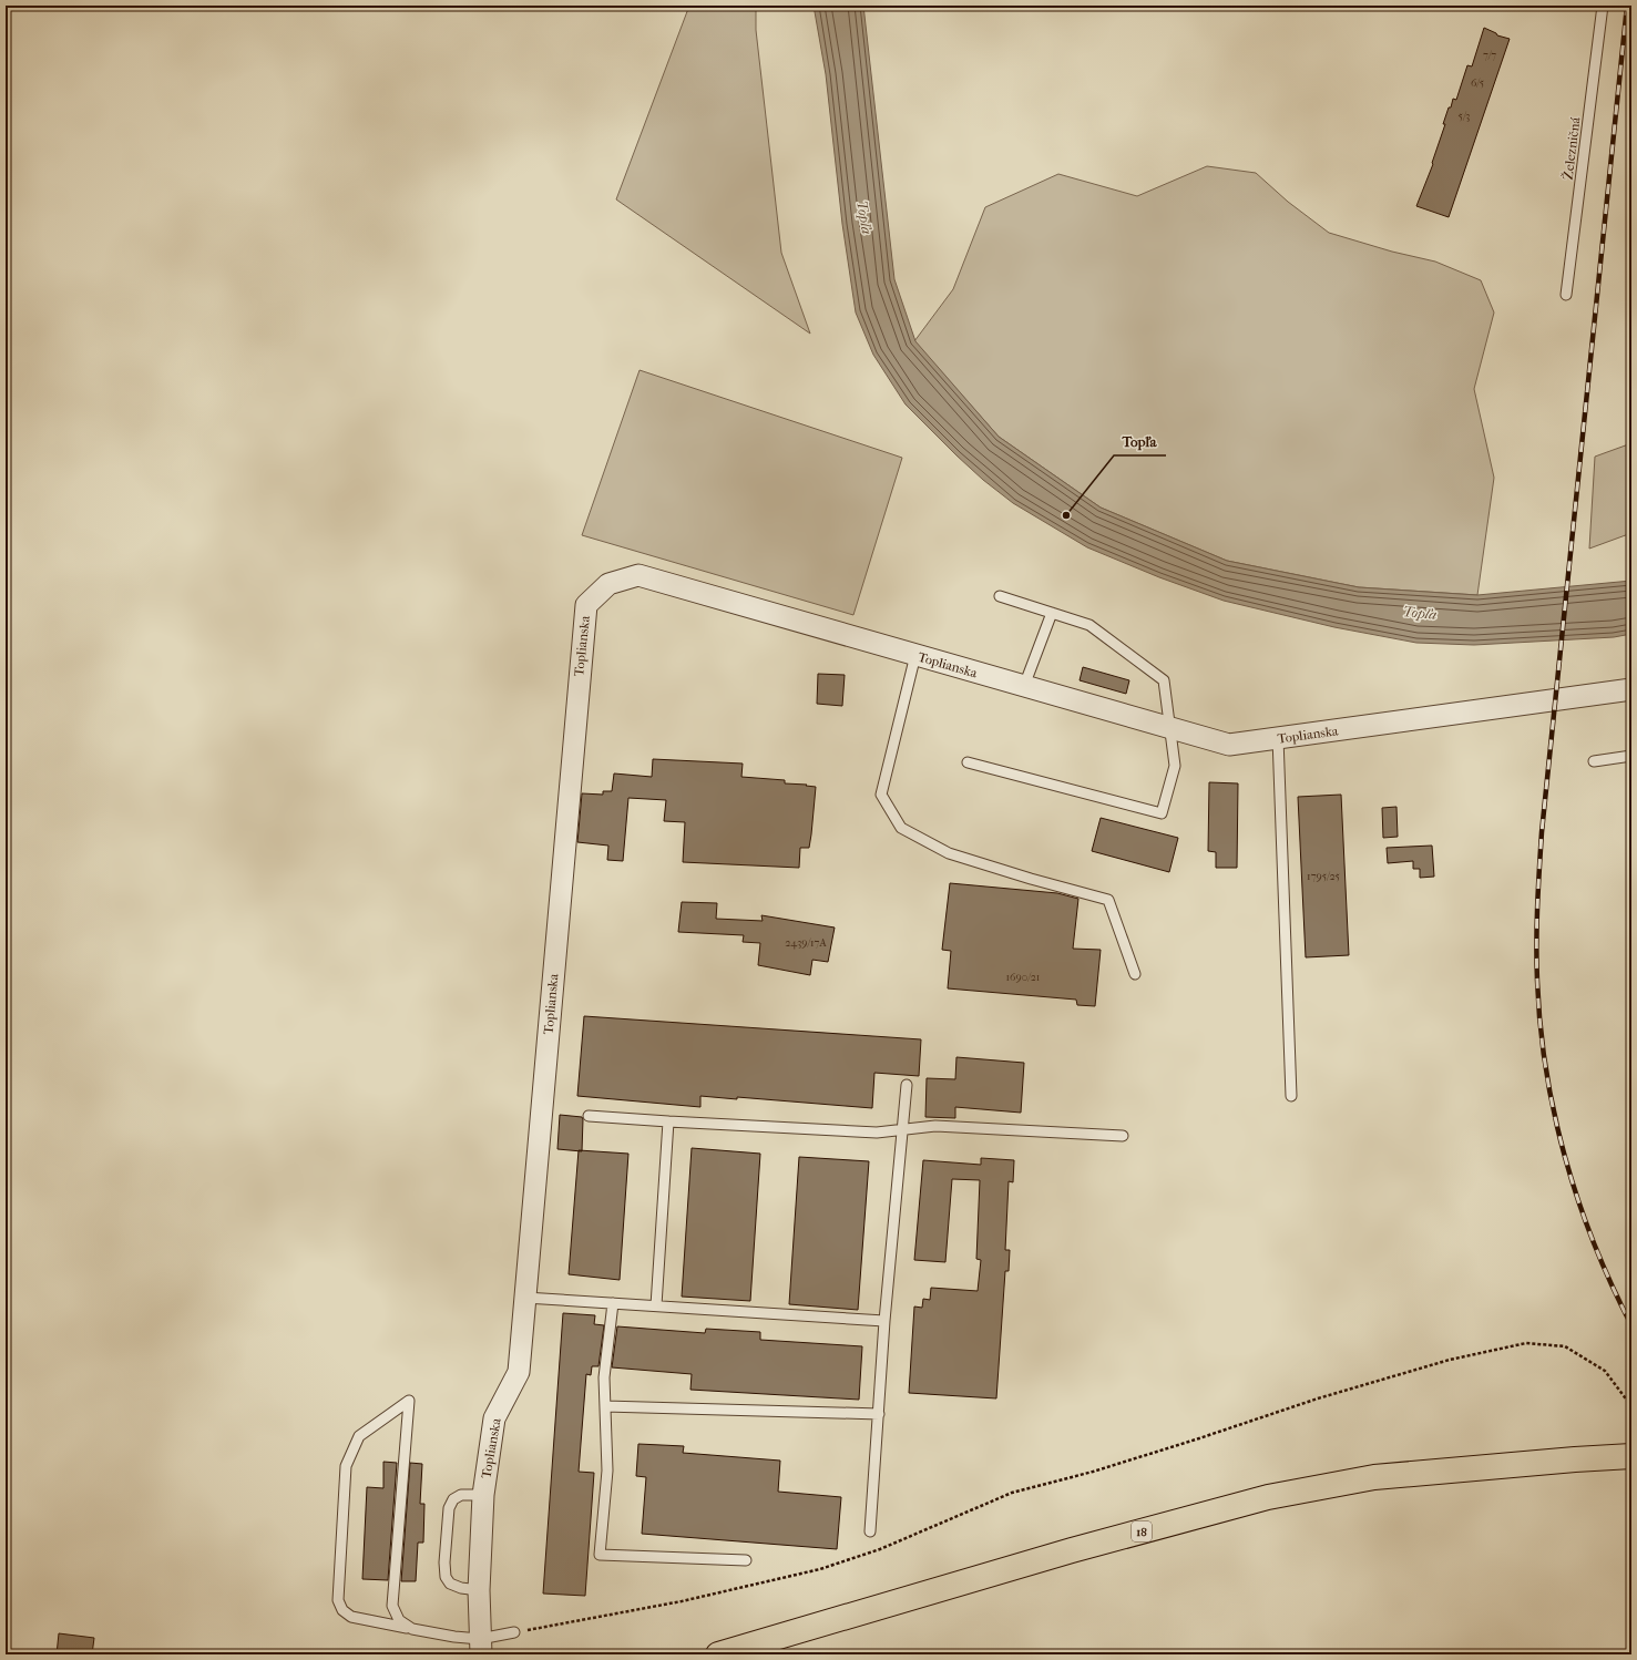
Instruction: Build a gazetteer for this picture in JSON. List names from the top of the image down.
{
  "streets": {
    "main road": ["18"],
    "street": ["Toplianska"],
    "lane": ["Železničná"]
  },
  "water": ["Topľa"],
  "places": ["Topľa"],
  "house_numbers": [
    "7/7",
    "6/5",
    "5/3",
    "1795/25",
    "2439/17A",
    "1690/21"
  ]
}
